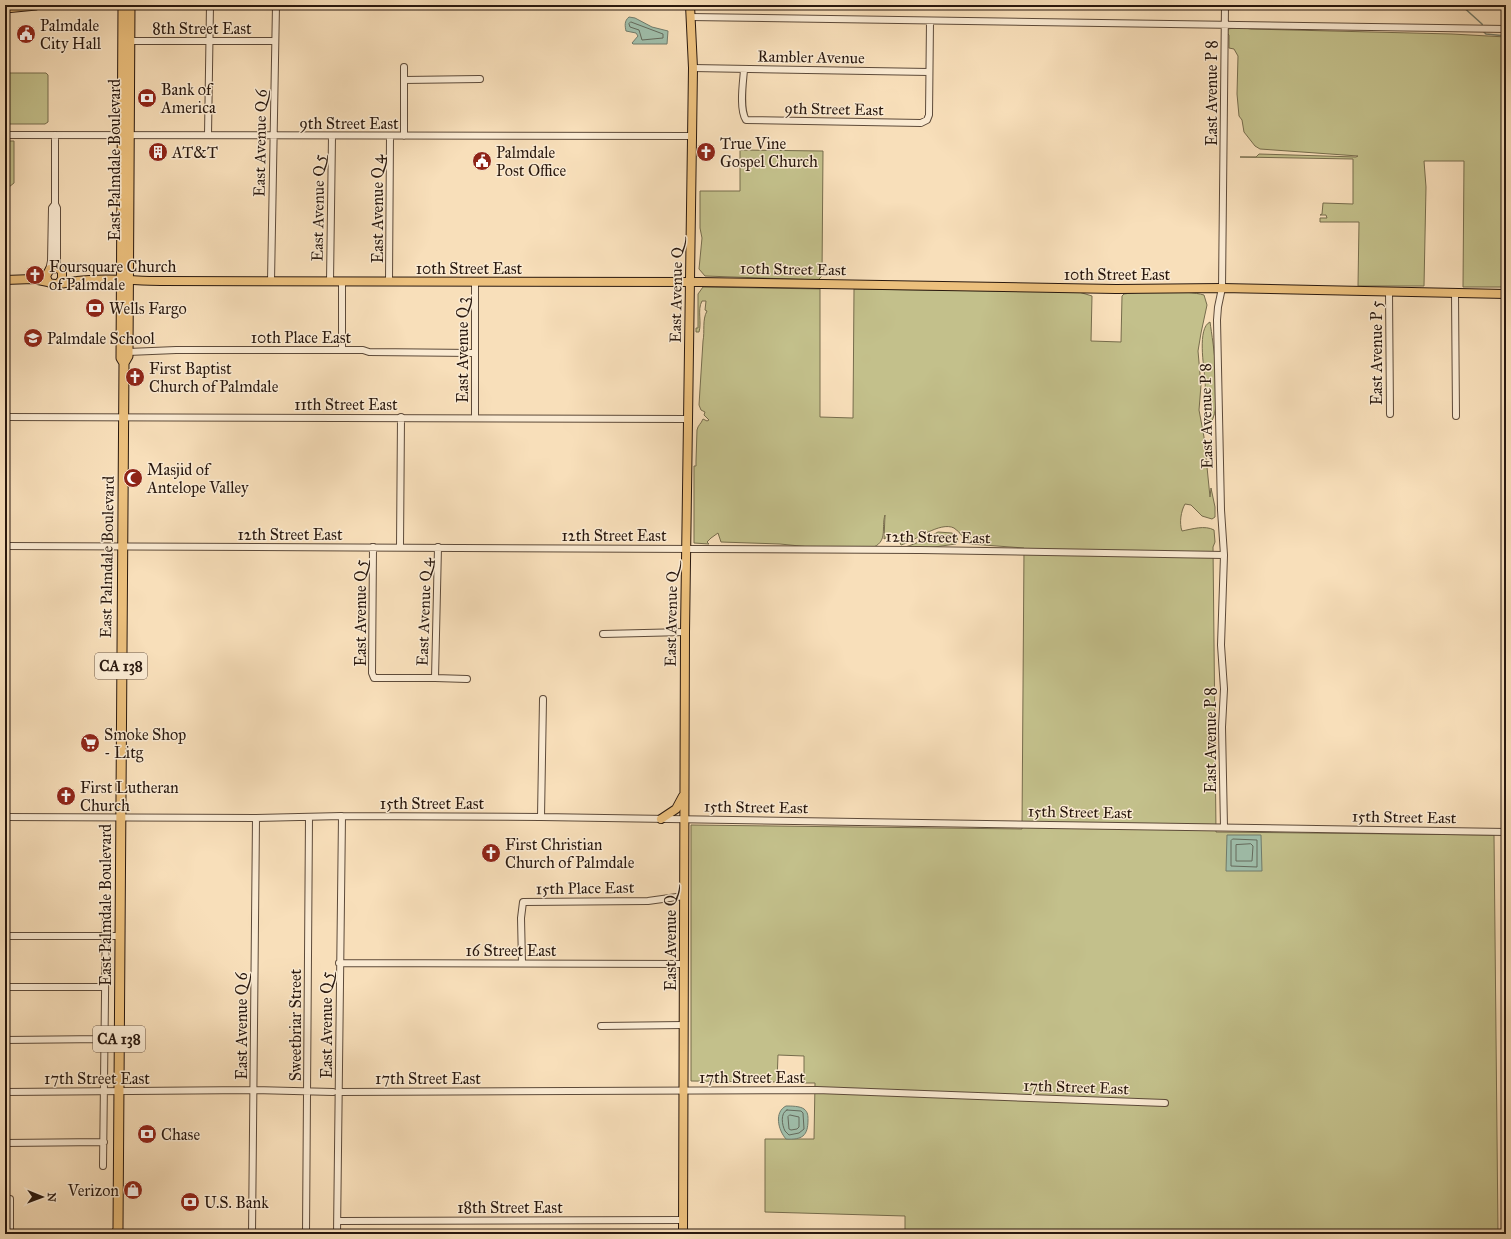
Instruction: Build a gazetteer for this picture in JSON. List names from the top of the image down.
{
  "streets": {
    "highway": ["East Palmdale Boulevard", "CA 138"],
    "main road": ["10th Street East", "East Avenue Q"],
    "street": [
      "8th Street East",
      "Rambler Avenue",
      "East Avenue P 8",
      "9th Street East",
      "East Avenue Q 6",
      "East Avenue Q 5",
      "East Avenue Q 4",
      "10th Place East",
      "East Avenue Q 3",
      "East Avenue P 5",
      "11th Street East",
      "12th Street East",
      "15th Street East",
      "15th Place East",
      "16 Street East",
      "Sweetbriar Street",
      "17th Street East",
      "18th Street East"
    ]
  },
  "crossings": [
    ["8th Street East", "East Avenue Q 6"],
    ["8th Street East", "East Palmdale Boulevard"],
    ["Rambler Avenue", "9th Street East"],
    ["Rambler Avenue", "East Avenue Q"],
    ["East Avenue P 8", "10th Street East"],
    ["East Avenue P 8", "12th Street East"],
    ["East Avenue P 8", "15th Street East"],
    ["9th Street East", "East Avenue Q 6"],
    ["9th Street East", "East Palmdale Boulevard"],
    ["9th Street East", "East Avenue Q 5"],
    ["9th Street East", "East Avenue Q 4"],
    ["9th Street East", "East Avenue Q"],
    ["East Avenue Q 6", "10th Street East"],
    ["East Avenue Q 6", "15th Street East"],
    ["East Avenue Q 6", "17th Street East"],
    ["East Palmdale Boulevard", "10th Street East"],
    ["East Palmdale Boulevard", "10th Place East"],
    ["East Palmdale Boulevard", "11th Street East"],
    ["East Palmdale Boulevard", "12th Street East"],
    ["East Palmdale Boulevard", "15th Street East"],
    ["East Palmdale Boulevard", "17th Street East"],
    ["East Avenue Q 5", "East Avenue Q 4"],
    ["East Avenue Q 5", "10th Street East"],
    ["East Avenue Q 5", "12th Street East"],
    ["East Avenue Q 5", "15th Street East"],
    ["East Avenue Q 5", "16 Street East"],
    ["East Avenue Q 5", "17th Street East"],
    ["East Avenue Q 5", "18th Street East"],
    ["East Avenue Q 4", "10th Street East"],
    ["East Avenue Q 4", "11th Street East"],
    ["East Avenue Q 4", "12th Street East"],
    ["10th Street East", "East Avenue Q"],
    ["10th Street East", "East Avenue Q 3"],
    ["10th Street East", "East Avenue P 5"],
    ["East Avenue Q", "11th Street East"],
    ["East Avenue Q", "12th Street East"],
    ["East Avenue Q", "15th Street East"],
    ["East Avenue Q", "15th Place East"],
    ["East Avenue Q", "16 Street East"],
    ["East Avenue Q", "17th Street East"],
    ["East Avenue Q", "18th Street East"],
    ["10th Place East", "East Avenue Q 3"],
    ["East Avenue Q 3", "11th Street East"],
    ["15th Street East", "Sweetbriar Street"],
    ["15th Place East", "16 Street East"],
    ["Sweetbriar Street", "17th Street East"]
  ],
  "places": {
    "public building": ["Palmdale City Hall", "Palmdale Post Office"],
    "bank": [
      "Bank of America",
      "Wells Fargo",
      "Chase",
      "U.S. Bank"
    ],
    "building": ["AT&T"],
    "church": [
      "True Vine Gospel Church",
      "Foursquare Church of Palmdale",
      "First Baptist Church of Palmdale",
      "First Lutheran Church",
      "First Christian Church of Palmdale"
    ],
    "school or university": ["Palmdale School"],
    "mosque": ["Masjid of Antelope Valley"],
    "supermarket": ["Smoke Shop - Litg"],
    "shop": ["Verizon"]
  },
  "north": "right"
}
